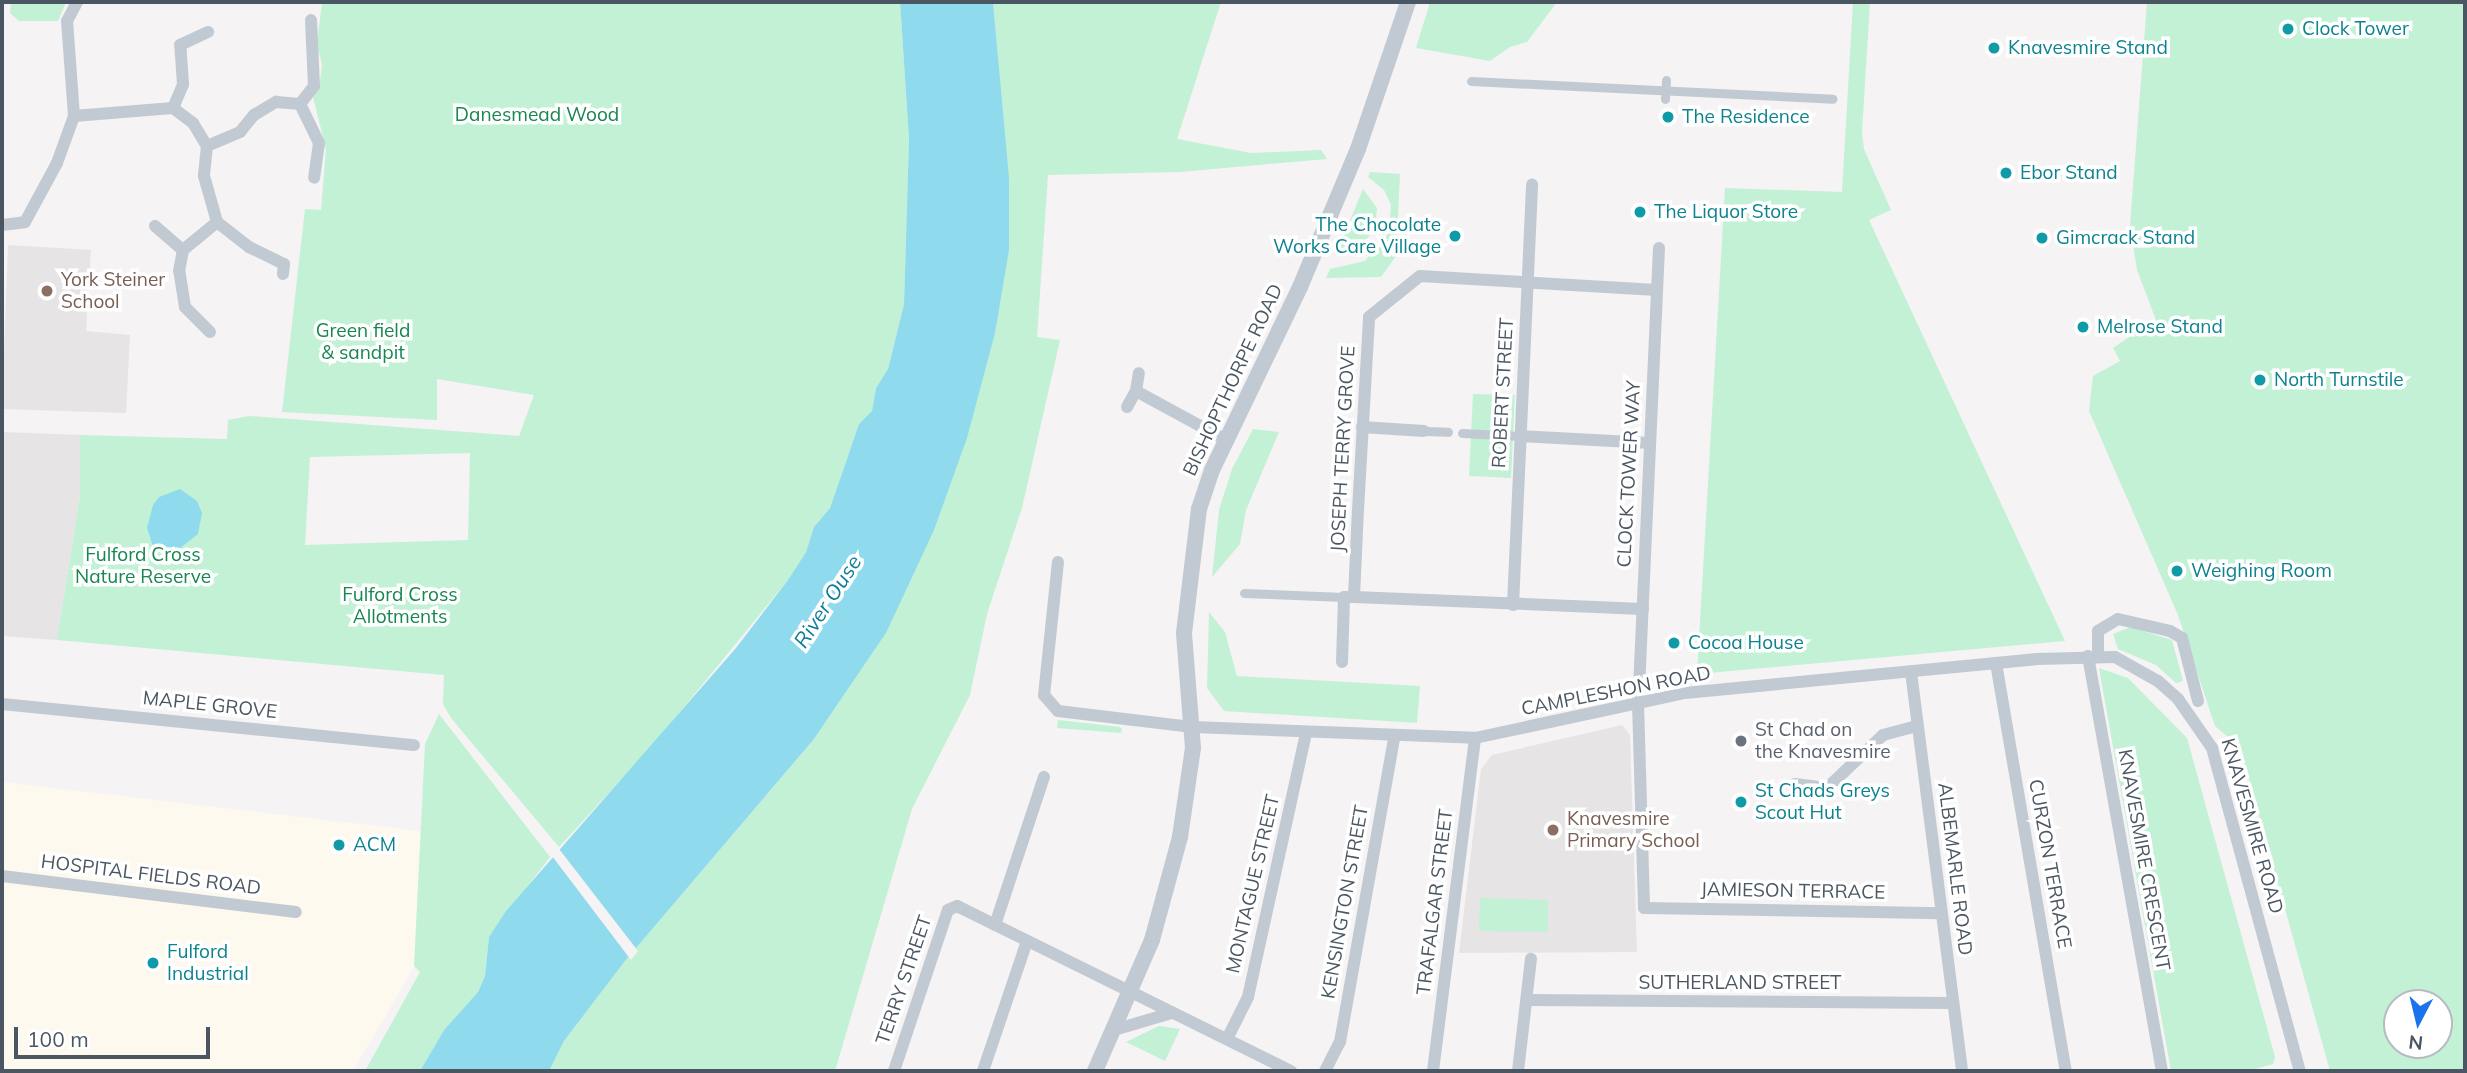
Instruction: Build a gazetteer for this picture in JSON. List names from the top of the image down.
{
  "streets": {
    "street": [
      "BISHOPTHORPE ROAD",
      "ROBERT STREET",
      "JOSEPH TERRY GROVE",
      "CLOCK TOWER WAY",
      "CAMPLESHON ROAD",
      "MAPLE GROVE",
      "KNAVESMIRE ROAD",
      "KNAVESMIRE CRESCENT",
      "CURZON TERRACE",
      "ALBEMARLE ROAD",
      "HOSPITAL FIELDS ROAD",
      "MONTAGUE STREET",
      "JAMIESON TERRACE",
      "KENSINGTON STREET",
      "TRAFALGAR STREET",
      "TERRY STREET",
      "SUTHERLAND STREET"
    ]
  },
  "crossings": [
    ["BISHOPTHORPE ROAD", "CAMPLESHON ROAD"],
    ["ROBERT STREET", "JOSEPH TERRY GROVE"],
    ["JOSEPH TERRY GROVE", "CLOCK TOWER WAY"],
    ["CLOCK TOWER WAY", "CAMPLESHON ROAD"],
    ["CLOCK TOWER WAY", "JAMIESON TERRACE"],
    ["CAMPLESHON ROAD", "KNAVESMIRE ROAD"],
    ["CAMPLESHON ROAD", "KNAVESMIRE CRESCENT"],
    ["CAMPLESHON ROAD", "CURZON TERRACE"],
    ["CAMPLESHON ROAD", "ALBEMARLE ROAD"],
    ["CAMPLESHON ROAD", "MONTAGUE STREET"],
    ["CAMPLESHON ROAD", "KENSINGTON STREET"],
    ["CAMPLESHON ROAD", "TRAFALGAR STREET"],
    ["KNAVESMIRE ROAD", "KNAVESMIRE CRESCENT"],
    ["ALBEMARLE ROAD", "JAMIESON TERRACE"],
    ["ALBEMARLE ROAD", "SUTHERLAND STREET"]
  ],
  "water": ["River Ouse"],
  "parks": [
    "Danesmead Wood",
    "Green field & sandpit",
    "Fulford Cross Nature Reserve",
    "Fulford Cross Allotments"
  ],
  "places": [
    "Clock Tower",
    "Knavesmire Stand",
    "The Residence",
    "Ebor Stand",
    "The Liquor Store",
    "The Chocolate Works Care Village",
    "Gimcrack Stand",
    "York Steiner School",
    "Melrose Stand",
    "North Turnstile",
    "Weighing Room",
    "Cocoa House",
    "St Chad on the Knavesmire",
    "St Chads Greys Scout Hut",
    "Knavesmire Primary School",
    "ACM",
    "Fulford Industrial"
  ],
  "scale_bar": "100 m",
  "north": "bottom"
}
